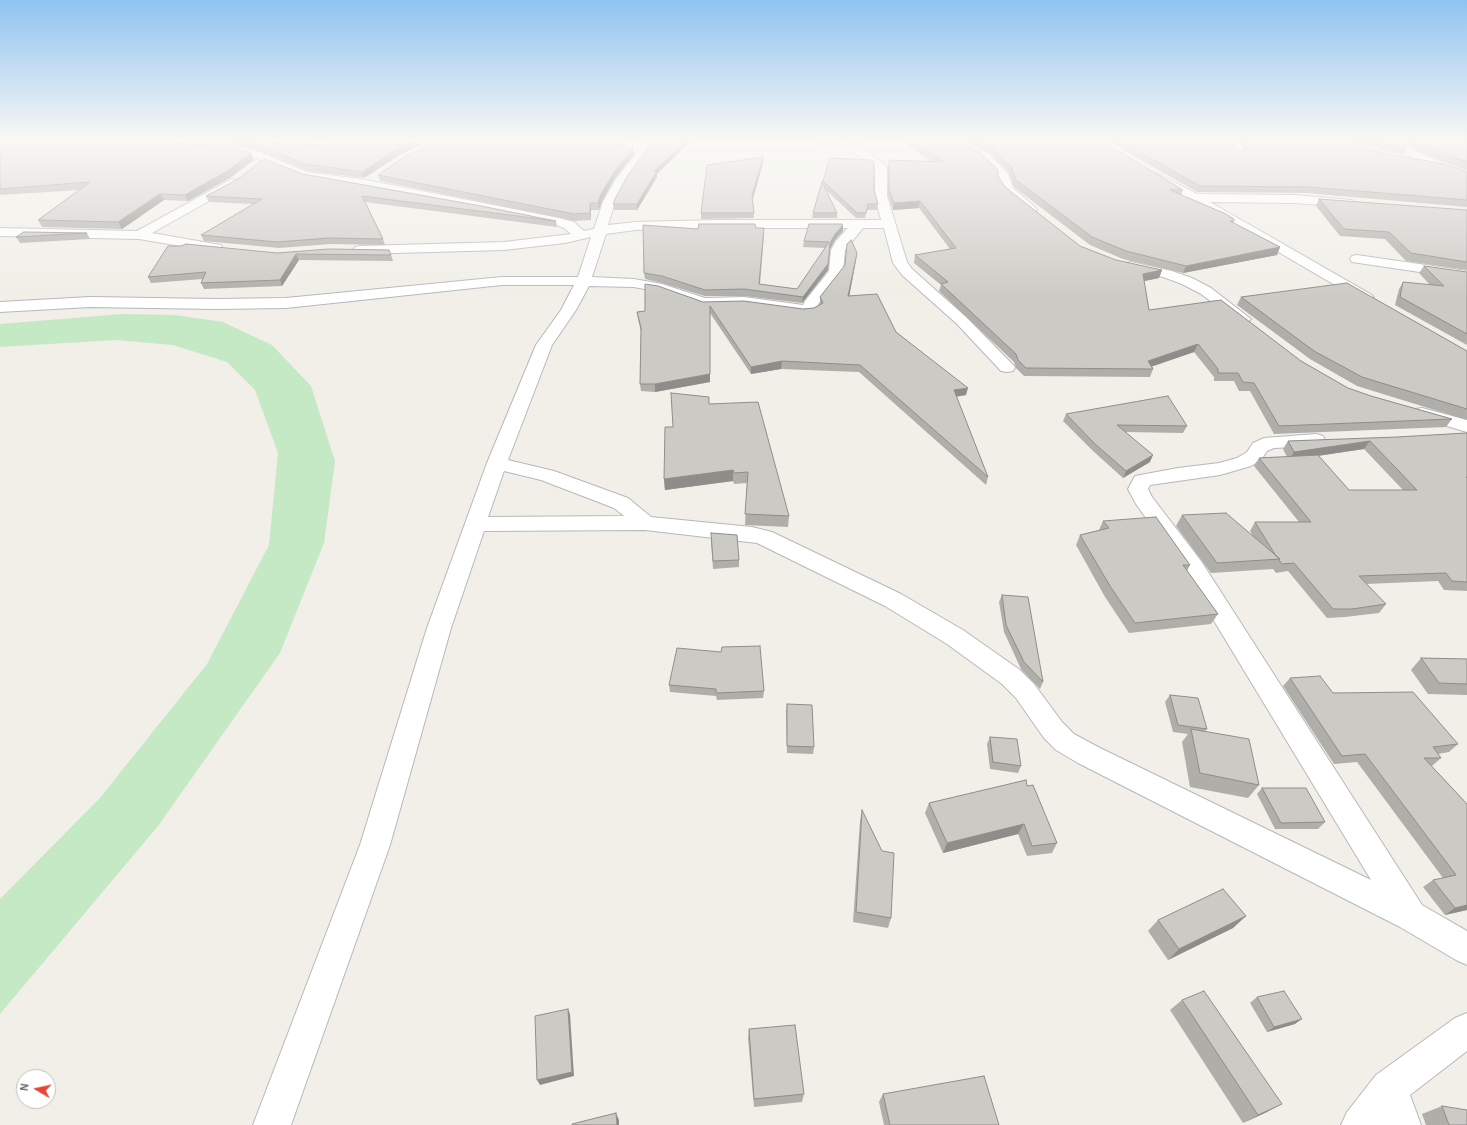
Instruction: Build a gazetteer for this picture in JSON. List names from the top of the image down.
{
  "north": "left"
}
